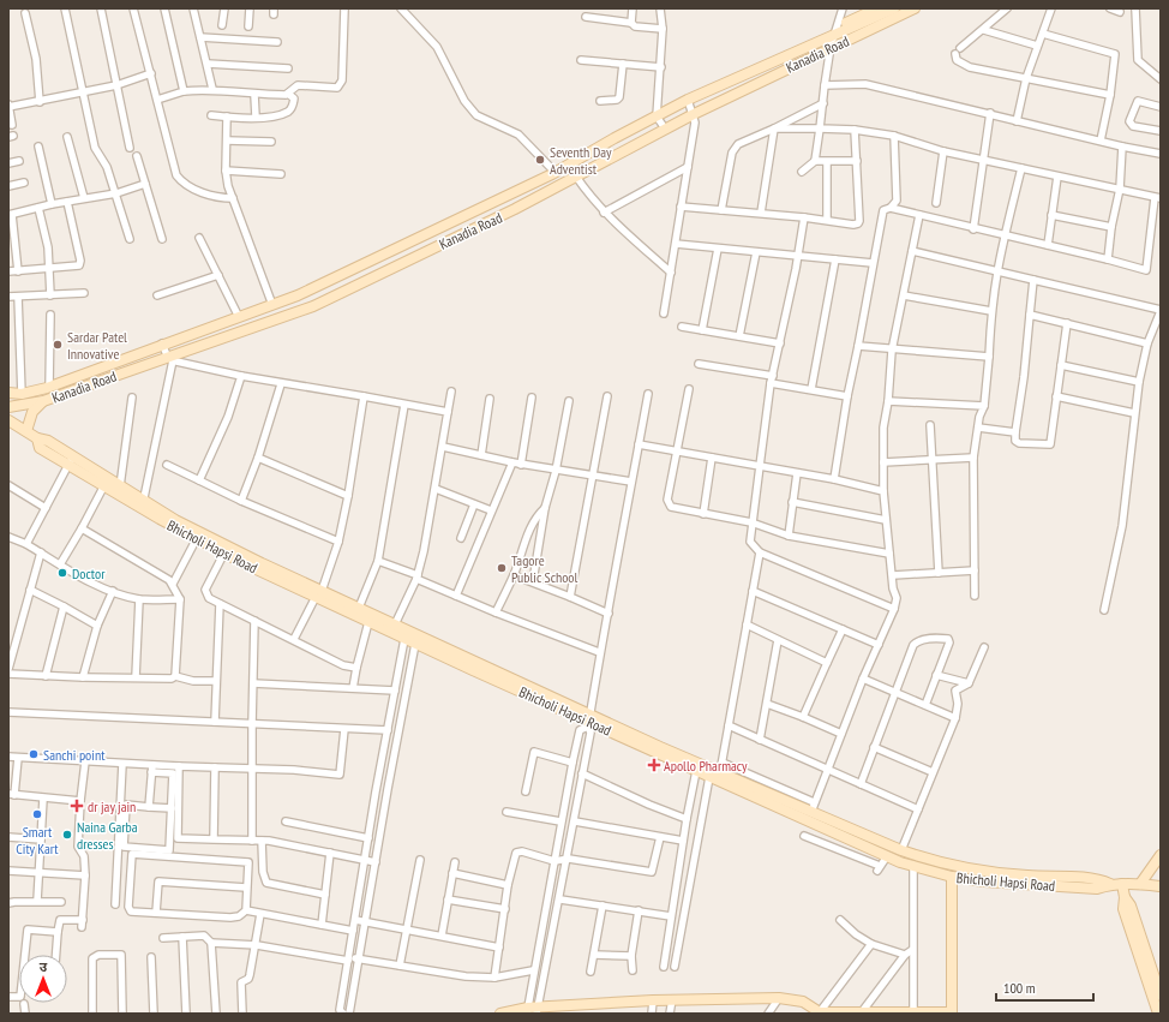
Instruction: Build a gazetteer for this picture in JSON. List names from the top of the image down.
{
  "streets": {
    "street": ["Kanadia Road", "Bhicholi Hapsi Road"]
  },
  "places": {
    "other": [
      "Seventh Day Adventist",
      "Sardar Patel Innovative",
      "Tagore Public School",
      "Doctor",
      "Sanchi point",
      "Smart City Kart",
      "Naina Garba dresses"
    ],
    "health": ["Apollo Pharmacy", "dr jay jain"]
  },
  "scale_bar": "100 m",
  "north": "top"
}
